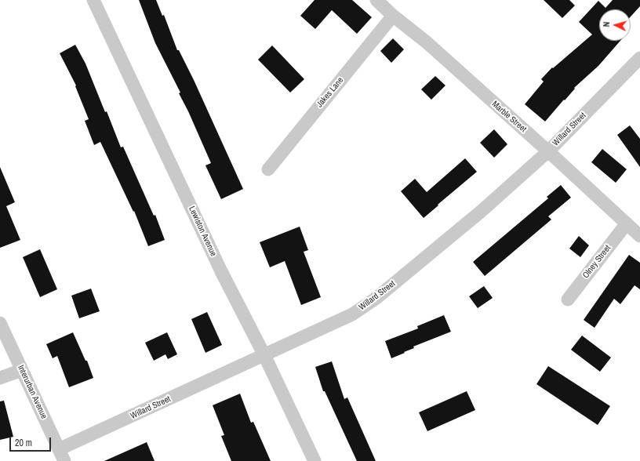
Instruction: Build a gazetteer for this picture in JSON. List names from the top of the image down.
{
  "streets": {
    "street": [
      "Jakes Lane",
      "Marble Street",
      "Willard Street",
      "Lewiston Avenue",
      "Olney Street",
      "Interurban Avenue"
    ]
  },
  "crossings": [
    ["Jakes Lane", "Marble Street"],
    ["Marble Street", "Willard Street"],
    ["Marble Street", "Olney Street"],
    ["Willard Street", "Lewiston Avenue"],
    ["Willard Street", "Interurban Avenue"]
  ],
  "scale_bar": "20 m",
  "north": "left"
}
